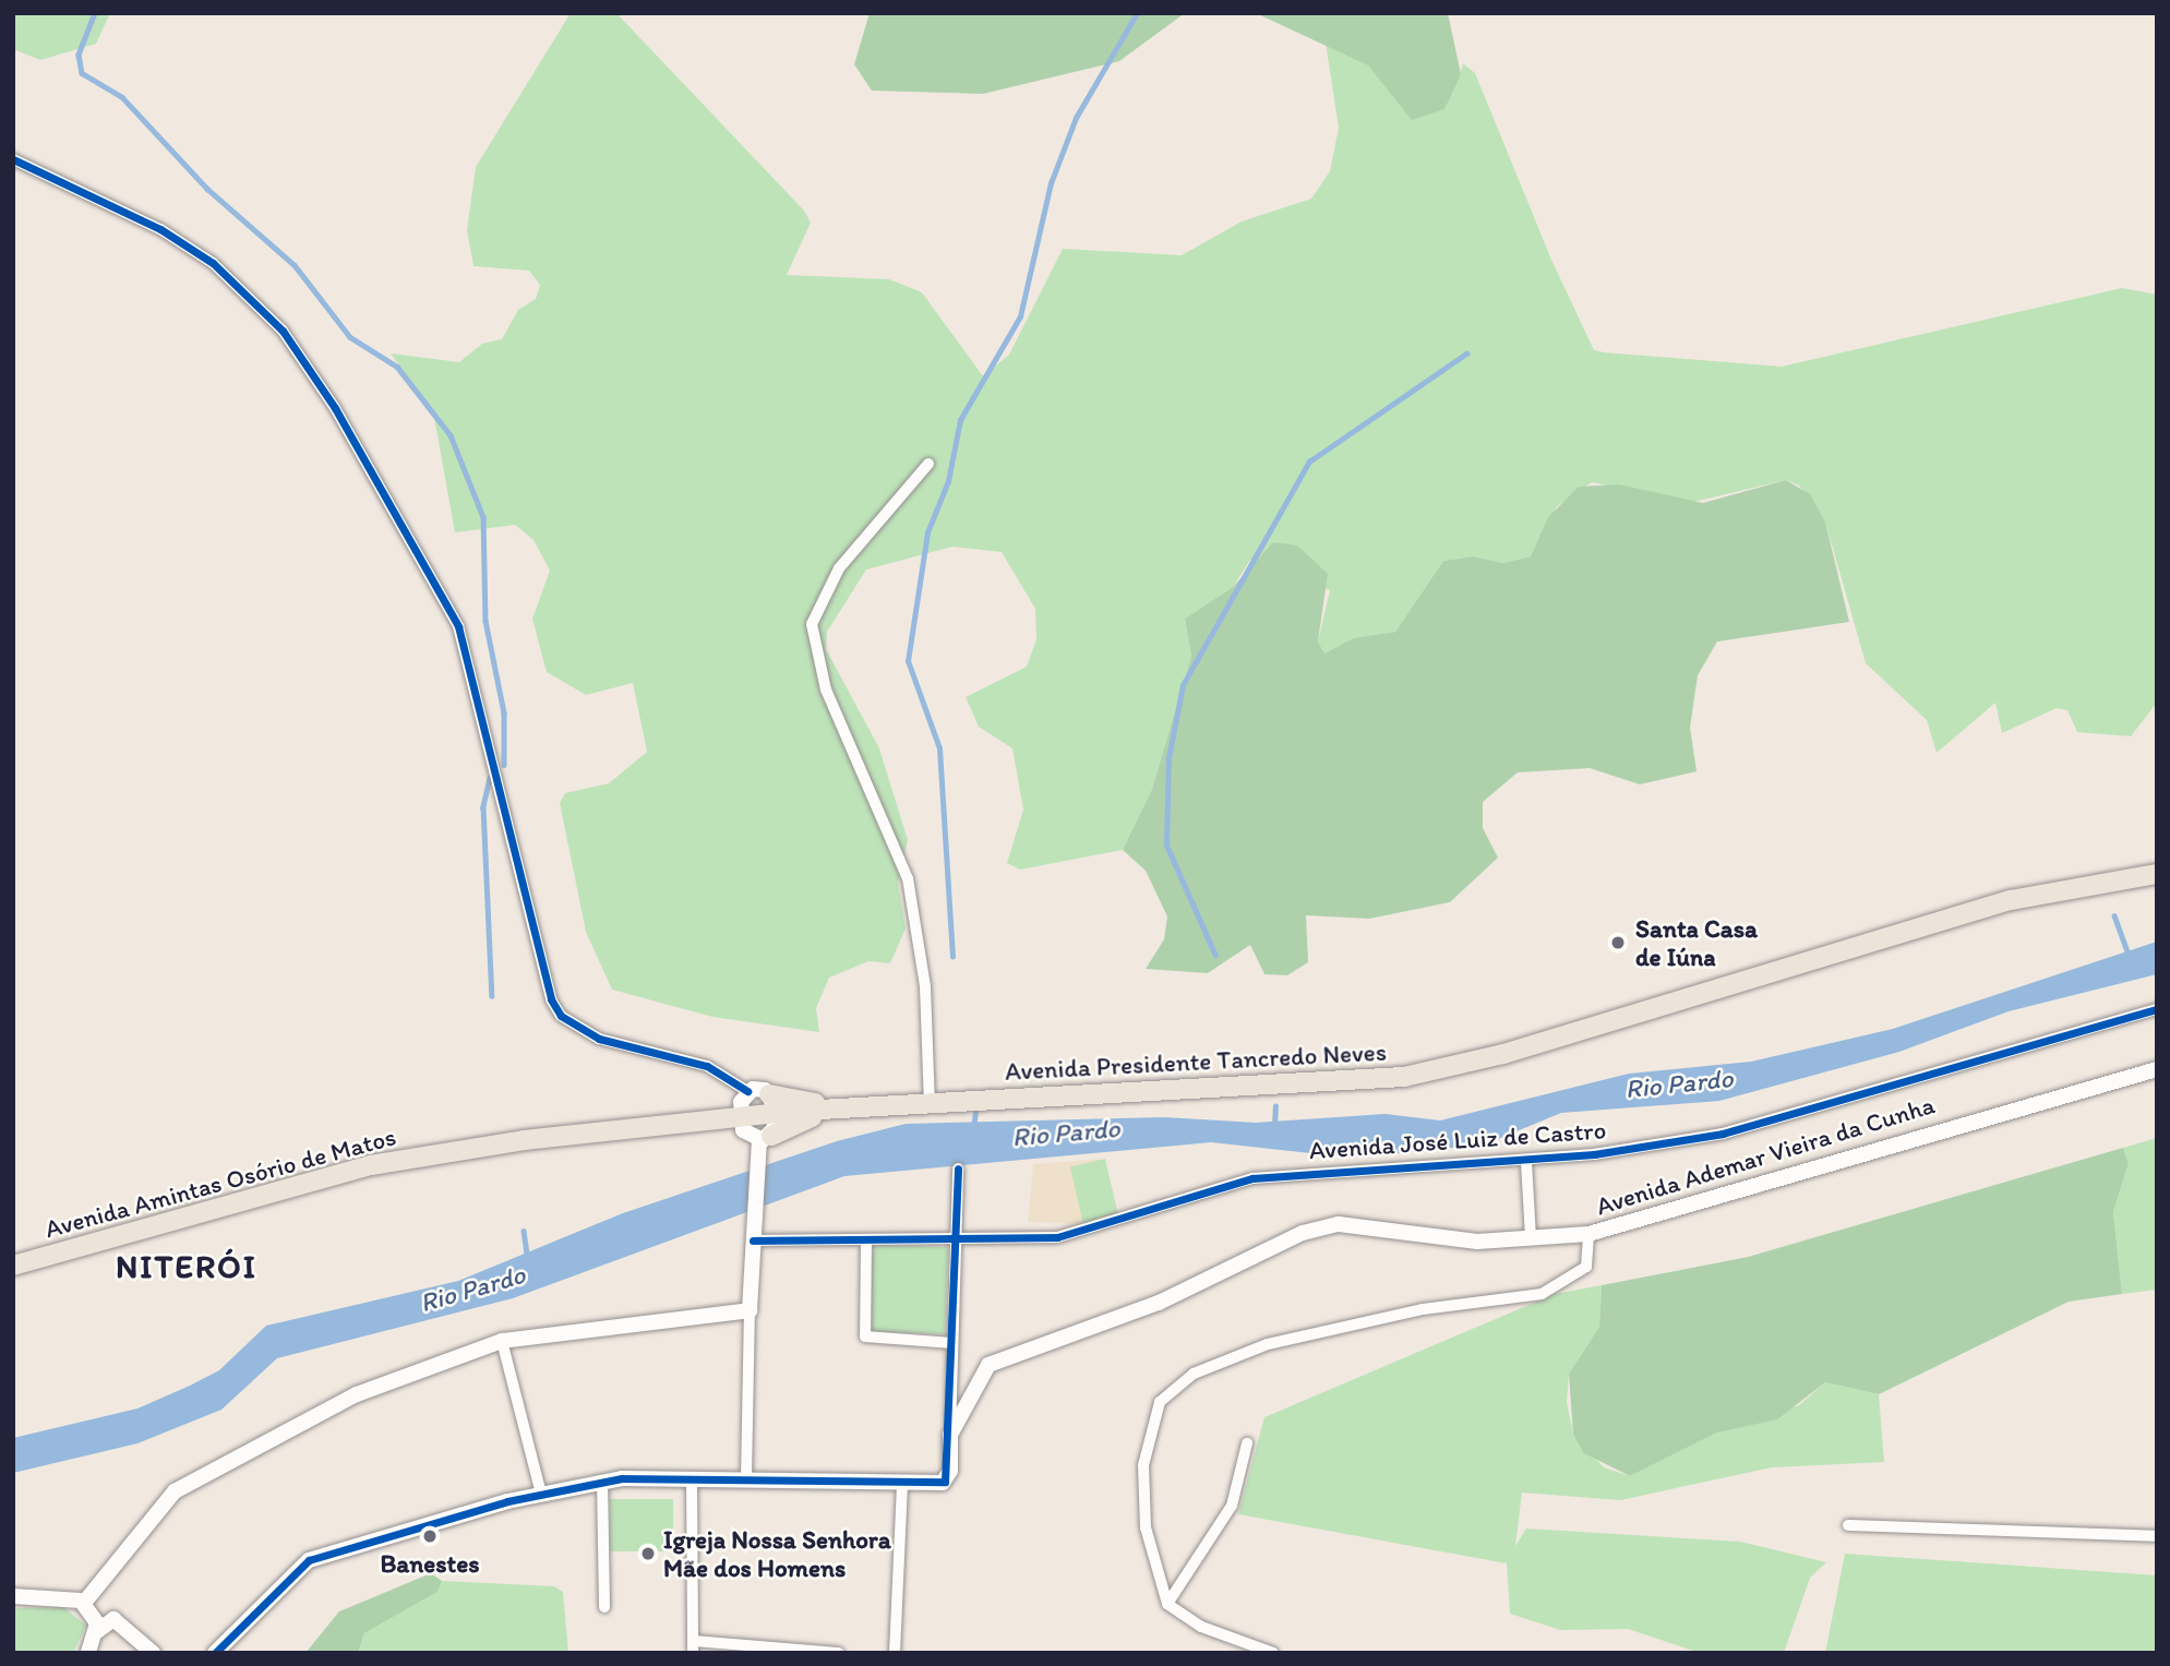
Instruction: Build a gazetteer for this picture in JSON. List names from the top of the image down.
{
  "streets": {
    "main road": ["Avenida Presidente Tancredo Neves", "Avenida Amintas Osório de Matos"],
    "street": ["Avenida José Luiz de Castro", "Avenida Ademar Vieira da Cunha"]
  },
  "crossings": [
    ["Avenida Presidente Tancredo Neves", "Avenida Amintas Osório de Matos"]
  ],
  "districts": ["NITERÓI"],
  "water": ["Rio Pardo"],
  "places": ["Santa Casa de Iúna", "Banestes", "Igreja Nossa Senhora Mãe dos Homens"]
}
